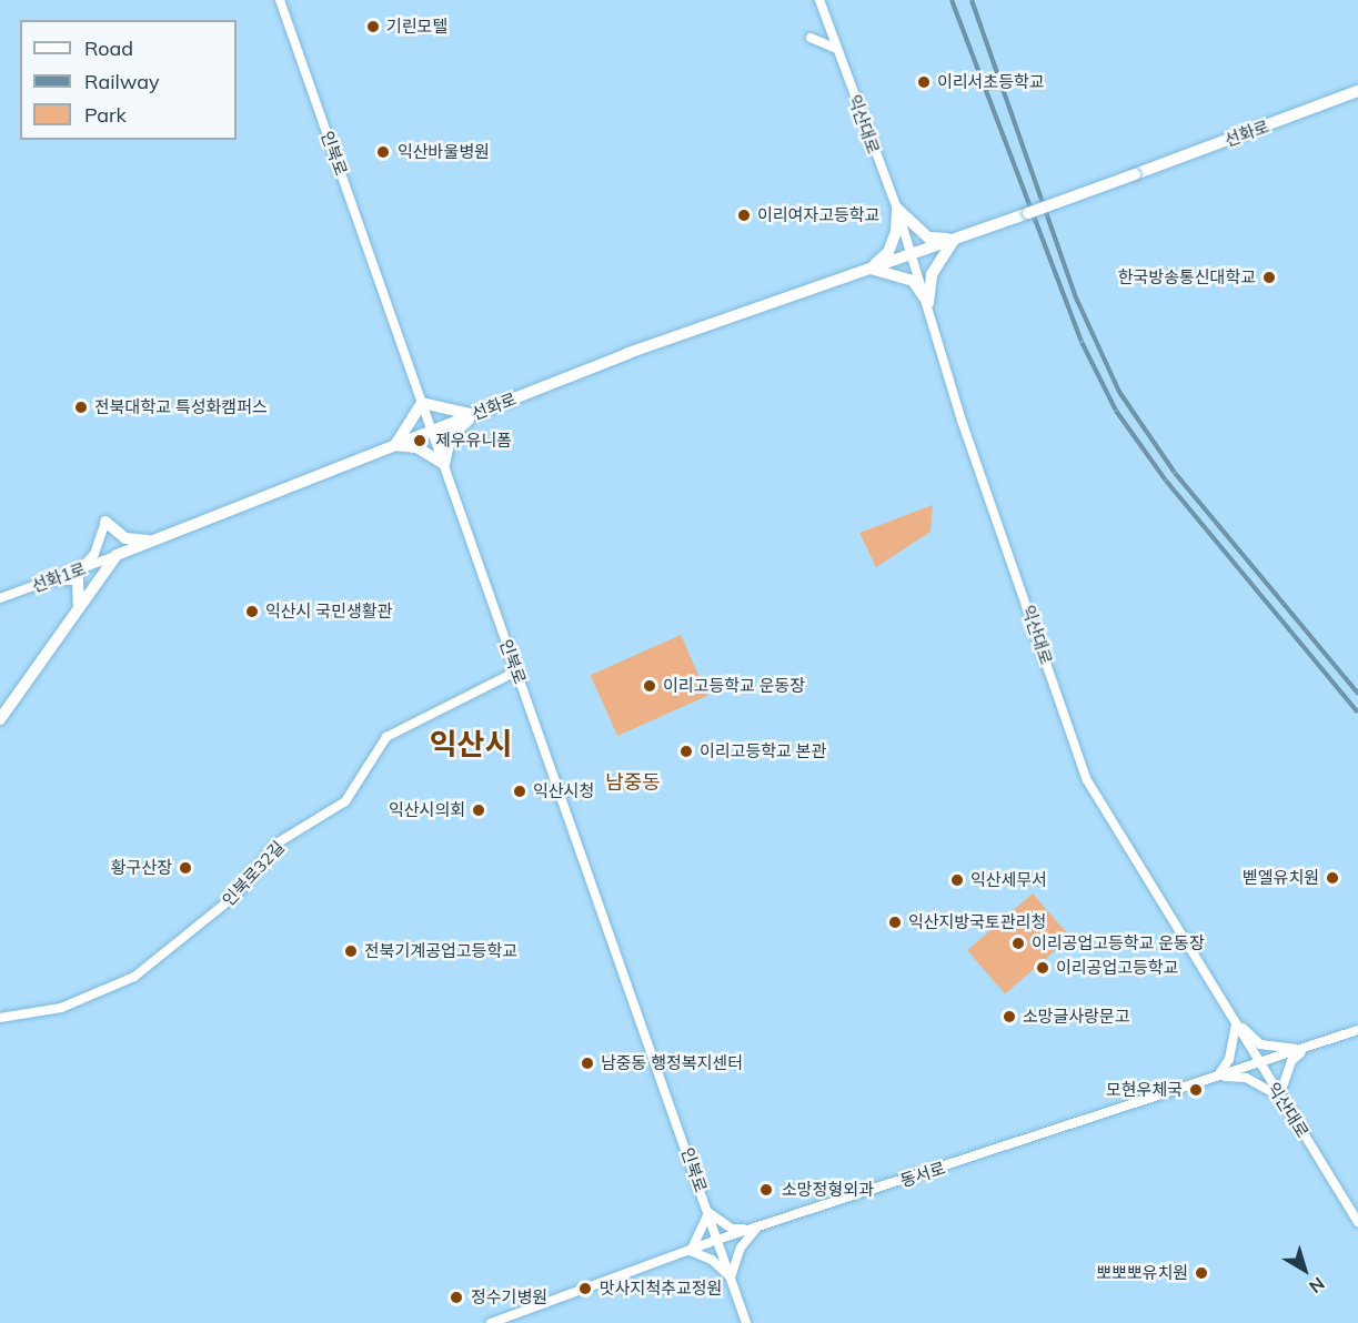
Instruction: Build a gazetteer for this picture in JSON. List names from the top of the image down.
{
  "streets": {
    "main road": ["선화로"],
    "street": [
      "익산대로",
      "인북로",
      "선화1로",
      "인북로32길",
      "동서로"
    ]
  },
  "crossings": [
    ["익산대로", "선화로"],
    ["익산대로", "동서로"],
    ["선화로", "인북로"],
    ["선화로", "선화1로"],
    ["인북로", "인북로32길"],
    ["인북로", "동서로"]
  ],
  "districts": ["익산시", "남중동"],
  "places": [
    "기린모텔",
    "이리서초등학교",
    "익산바울병원",
    "이리여자고등학교",
    "한국방송통신대학교",
    "전북대학교 특성화캠퍼스",
    "제우유니폼",
    "익산시 국민생활관",
    "이리고등학교 운동장",
    "이리고등학교 본관",
    "익산시청",
    "익산시의회",
    "황구산장",
    "벧엘유치원",
    "익산세무서",
    "익산지방국토관리청",
    "이리공업고등학교 운동장",
    "전북기계공업고등학교",
    "이리공업고등학교",
    "소망글사랑문고",
    "남중동 행정복지센터",
    "모현우체국",
    "소망정형외과",
    "뽀뽀뽀유치원",
    "맛사지척추교정원",
    "정수기병원"
  ],
  "legend": ["Road", "Railway", "Park"],
  "north": "bottom right"
}
